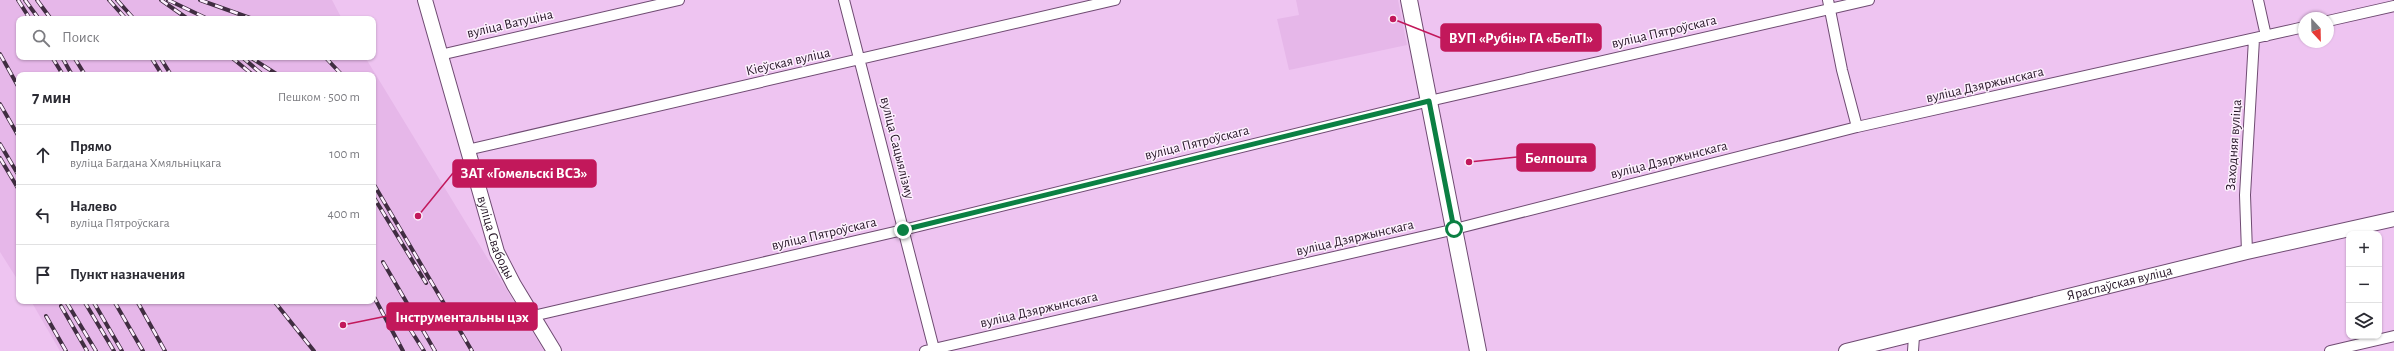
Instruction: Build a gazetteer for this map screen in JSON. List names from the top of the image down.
{
  "streets": {
    "street": [
      "вуліца Ватуціна",
      "вуліца Пятроўскага",
      "Кіеўская вуліца",
      "вуліца Дзяржынскага",
      "Заходняя вуліца",
      "вуліца Сацыялізму",
      "вуліца Свабоды",
      "Яраслаўская вуліца"
    ]
  },
  "crossings": [
    ["вуліца Ватуціна", "вуліца Свабоды"],
    ["вуліца Пятроўскага", "вуліца Сацыялізму"],
    ["вуліца Пятроўскага", "вуліца Свабоды"],
    ["Кіеўская вуліца", "вуліца Сацыялізму"],
    ["Кіеўская вуліца", "вуліца Свабоды"],
    ["вуліца Дзяржынскага", "Заходняя вуліца"],
    ["вуліца Дзяржынскага", "вуліца Сацыялізму"],
    ["Заходняя вуліца", "Яраслаўская вуліца"]
  ],
  "places": [
    "ВУП «Рубін» ГА «БелТІ»",
    "Белпошта",
    "ЗАТ «Гомельскі ВСЗ»",
    "Інструментальны цэх"
  ],
  "north": "bottom",
  "page": {
    "search": "Поиск",
    "heading": ["7 мин", "Пешком · 500 m"],
    "list": [
      ["Прямо", "вуліца Багдана Хмяльніцкага", "100 m"],
      ["Налево", "вуліца Пятроўскага", "400 m"],
      "Пункт назначения"
    ],
    "map_buttons": ["+", "−"]
  }
}
